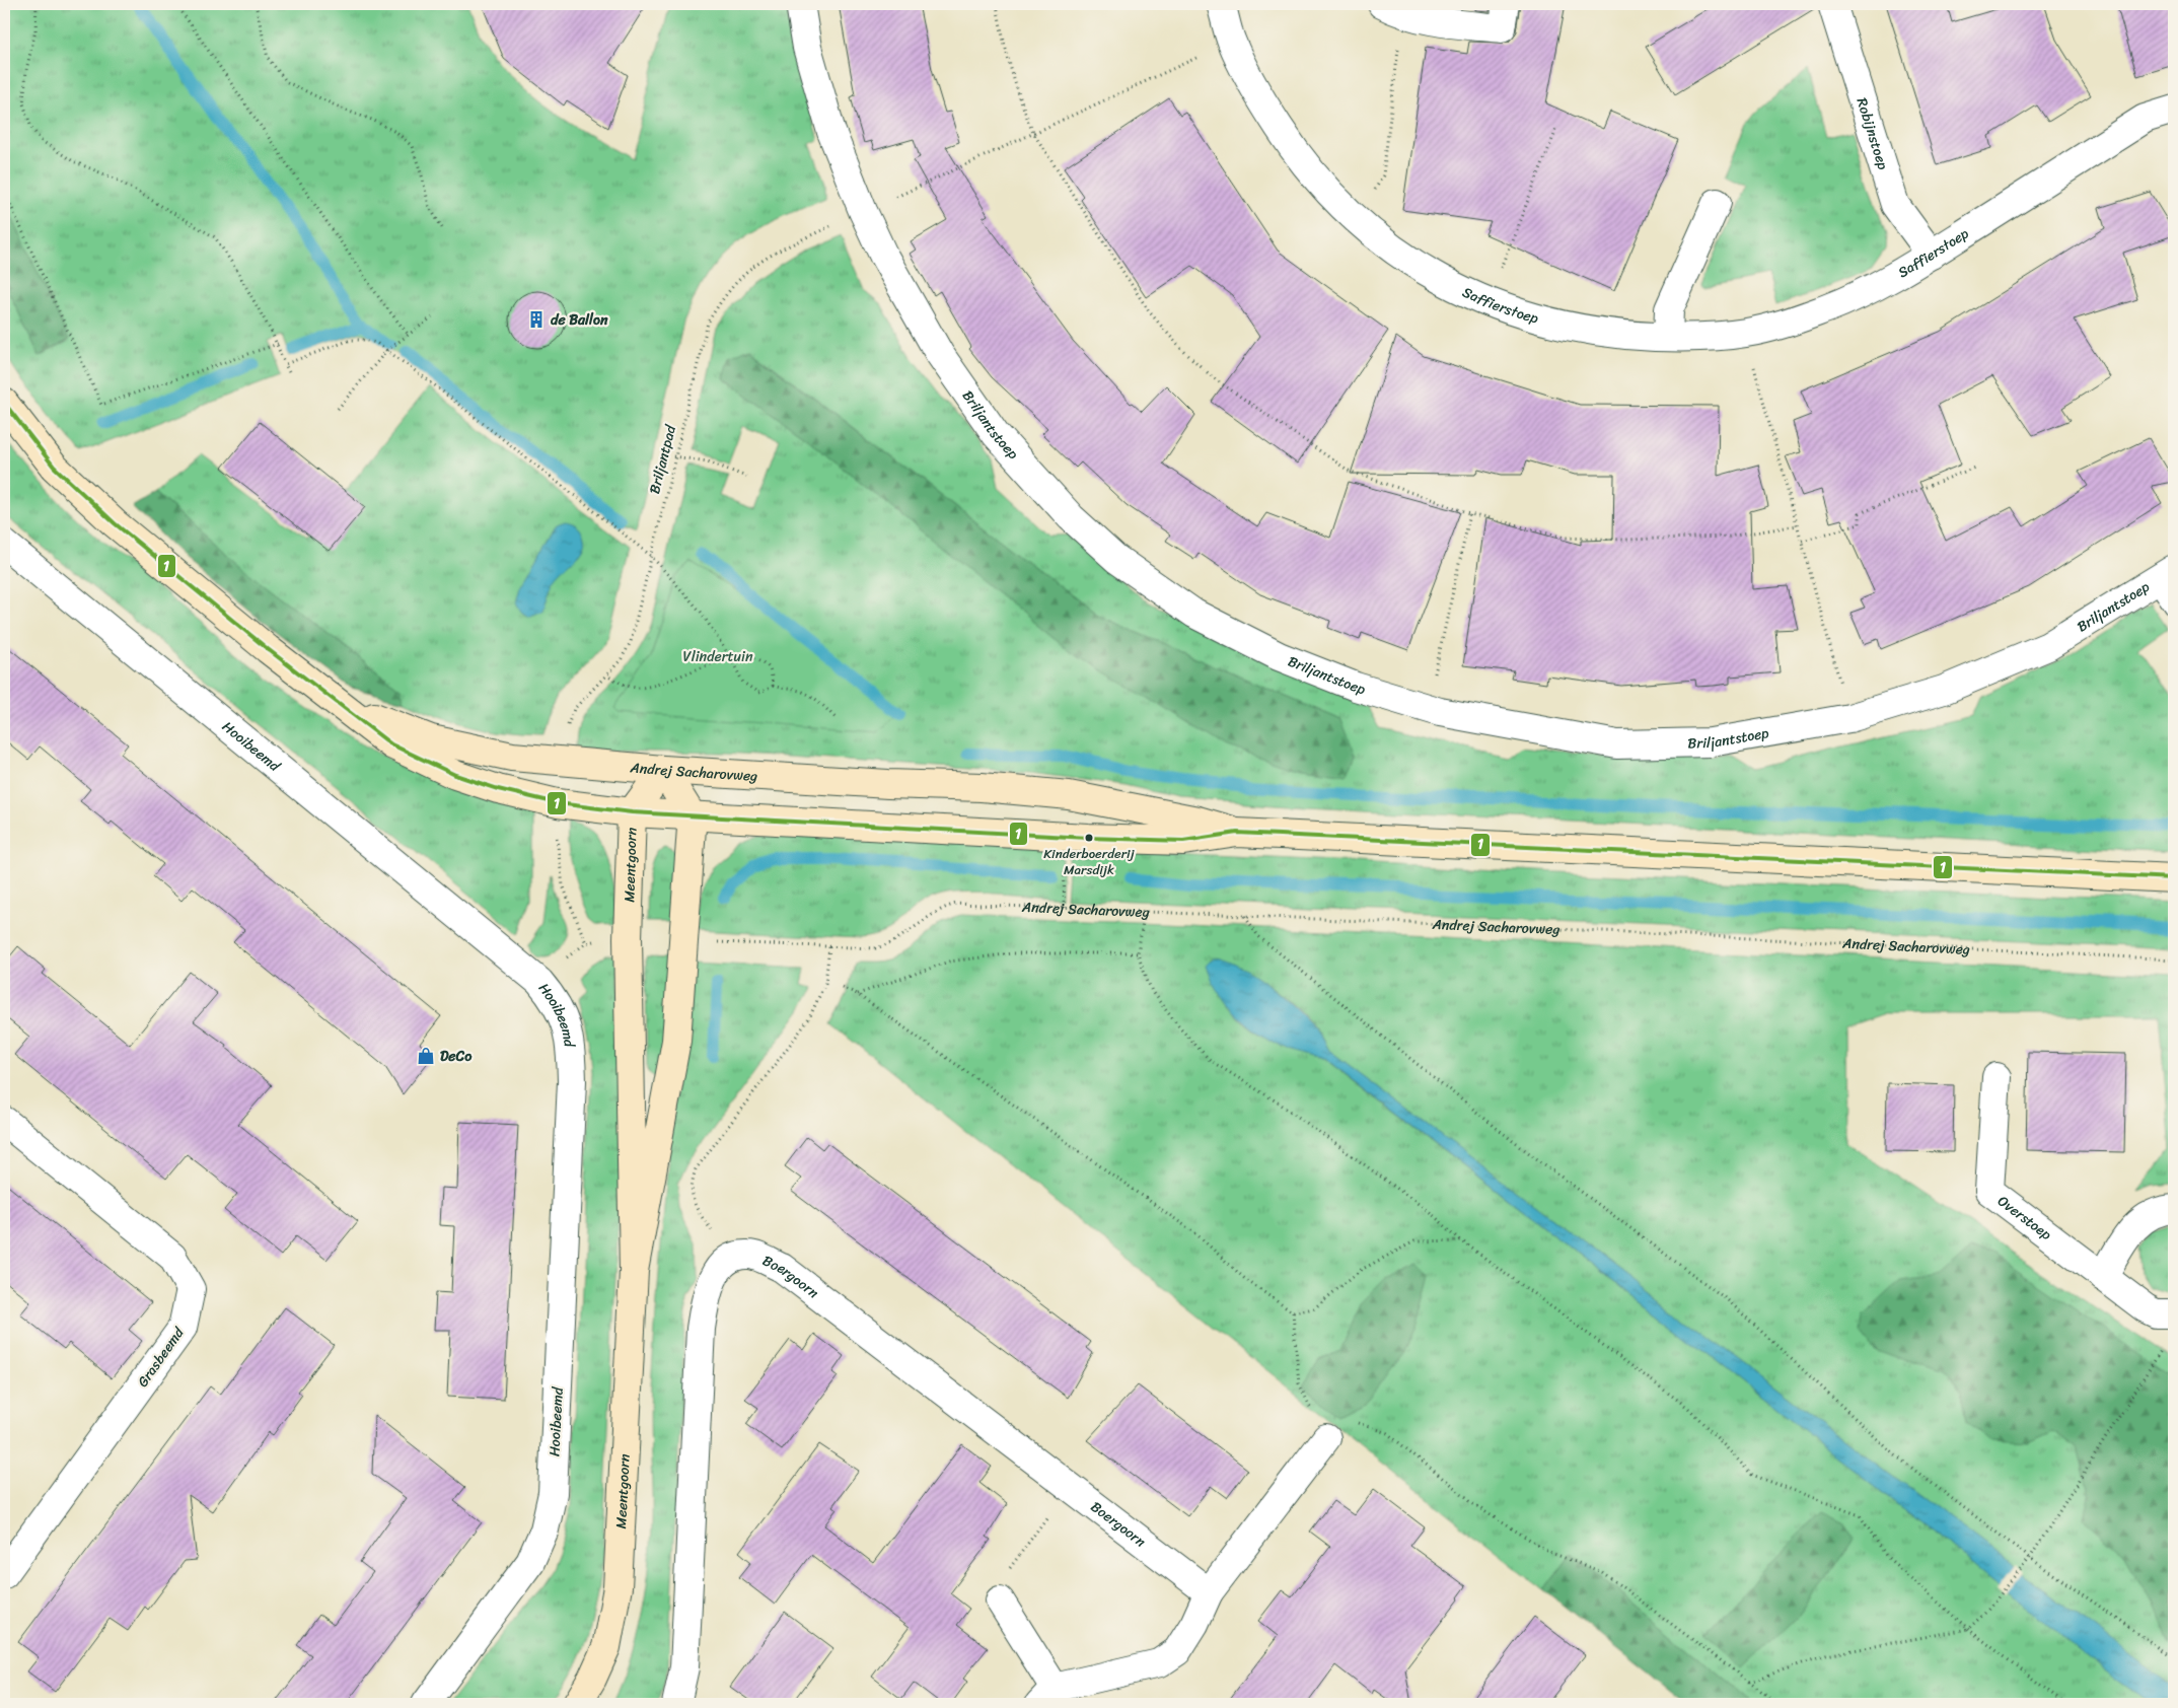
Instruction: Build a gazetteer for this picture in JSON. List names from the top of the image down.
{
  "streets": {
    "street": [
      "Robijnstoep",
      "Saffierstoep",
      "Briljantstoep",
      "Hooibeemd",
      "Andrej Sacharovweg",
      "Meentgoorn",
      "Overstoep",
      "Boergoorn",
      "Grasbeemd"
    ],
    "path": ["Briljantpad"]
  },
  "crossings": [
    ["Robijnstoep", "Saffierstoep"],
    ["Saffierstoep", "Briljantpad"],
    ["Briljantstoep", "Briljantpad"],
    ["Briljantpad", "Andrej Sacharovweg"],
    ["Andrej Sacharovweg", "Meentgoorn"],
    ["Andrej Sacharovweg", "Boergoorn"]
  ],
  "parks": ["Vlindertuin"],
  "places": {
    "building": ["de Ballon"],
    "other": ["Kinderboerderij Marsdijk"],
    "shop": ["DeCo"]
  },
  "lines": ["transit line 1"]
}
